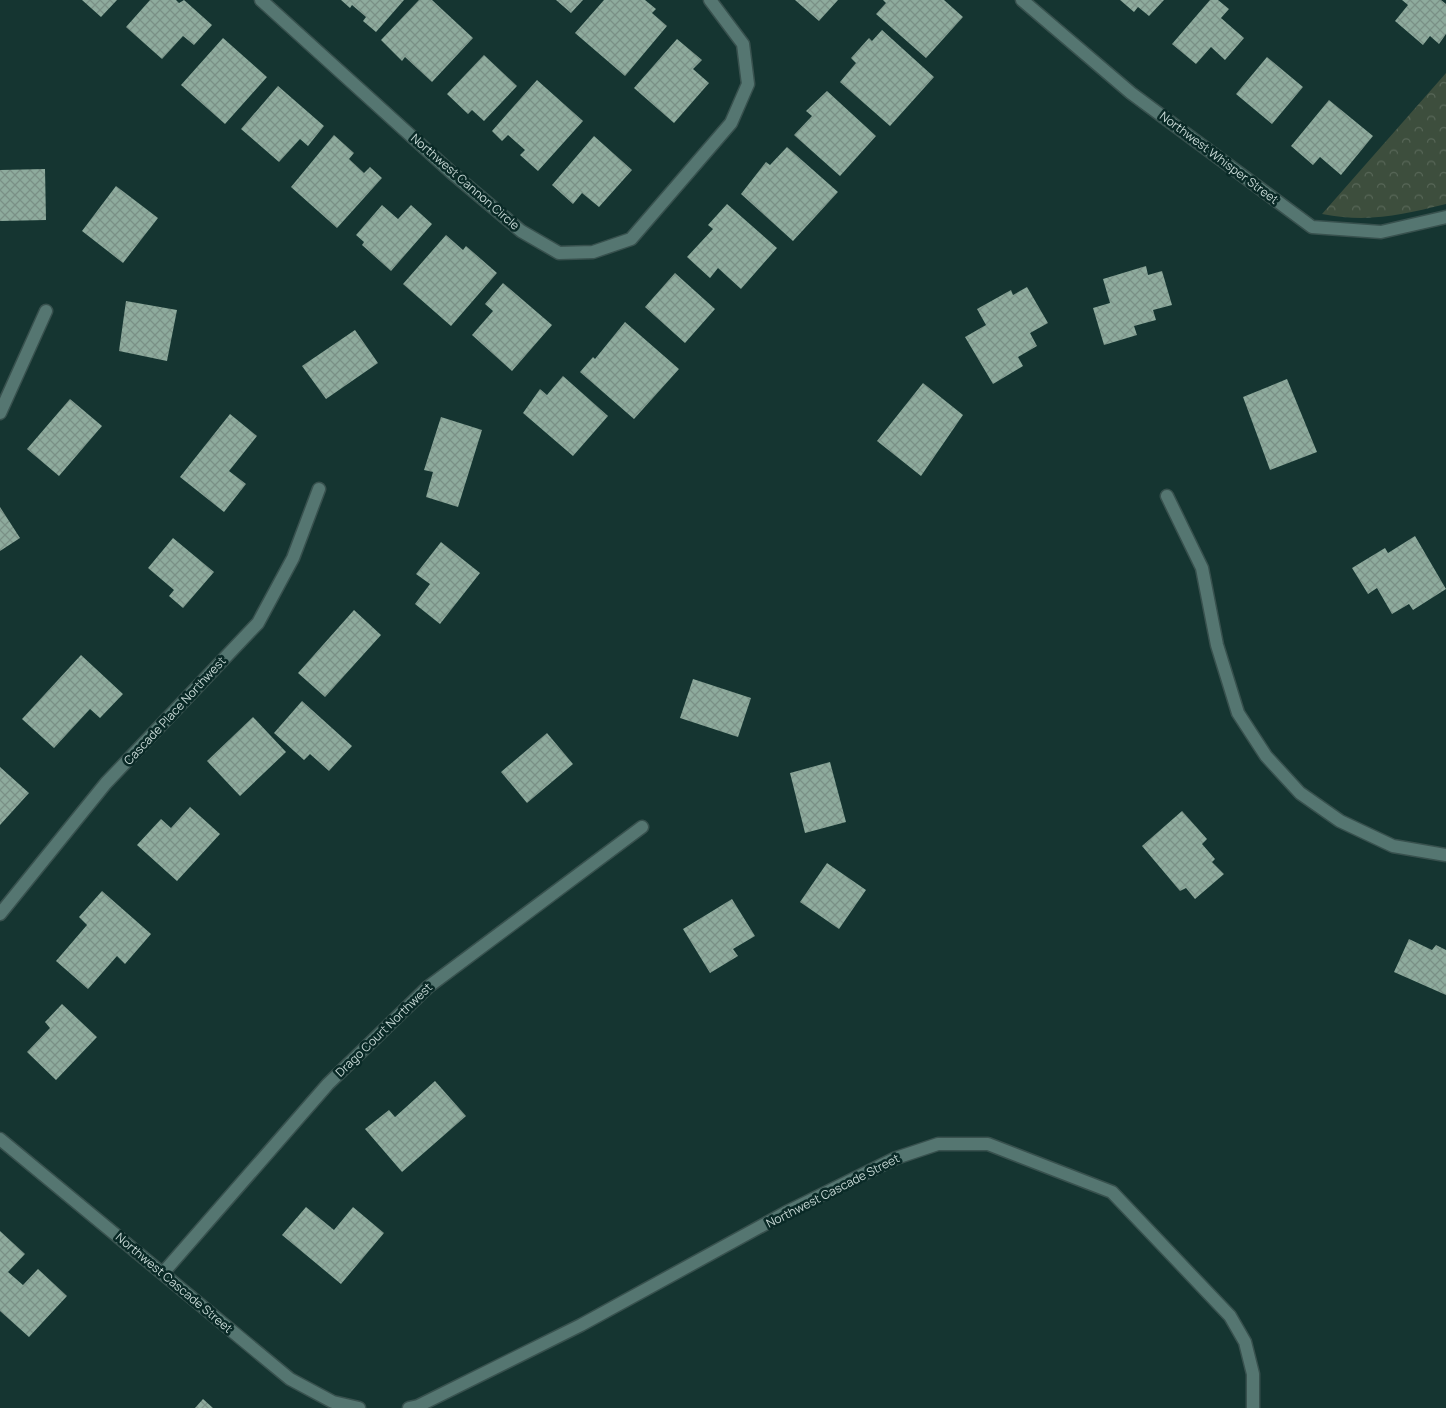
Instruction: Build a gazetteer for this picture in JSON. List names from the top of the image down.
{
  "streets": {
    "street": [
      "Northwest Whisper Street",
      "Northwest Cannon Circle",
      "Cascade Place Northwest",
      "Drago Court Northwest",
      "Northwest Cascade Street"
    ]
  },
  "crossings": [
    ["Drago Court Northwest", "Northwest Cascade Street"]
  ]
}
